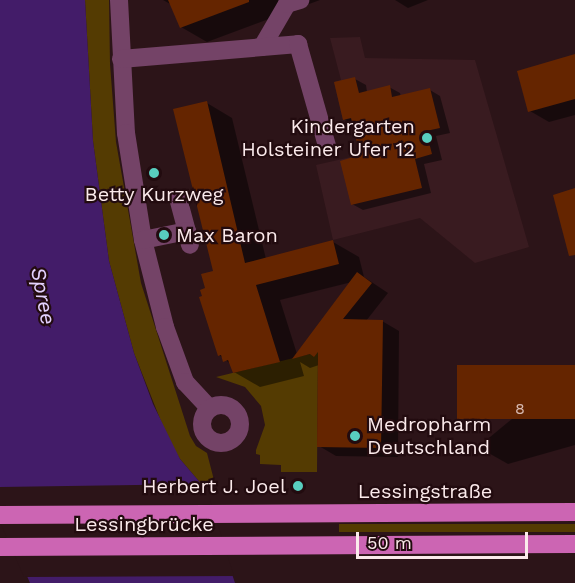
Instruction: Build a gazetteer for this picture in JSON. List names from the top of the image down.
{
  "streets": {
    "main road": ["Lessingstraße", "Lessingbrücke"]
  },
  "crossings": [
    ["Lessingstraße", "Lessingbrücke"]
  ],
  "water": ["Spree"],
  "places": [
    "Kindergarten Holsteiner Ufer 12",
    "Betty Kurzweg",
    "Max Baron",
    "Medropharm Deutschland",
    "Herbert J. Joel"
  ],
  "house_numbers": ["8"],
  "scale_bar": "50 m"
}
